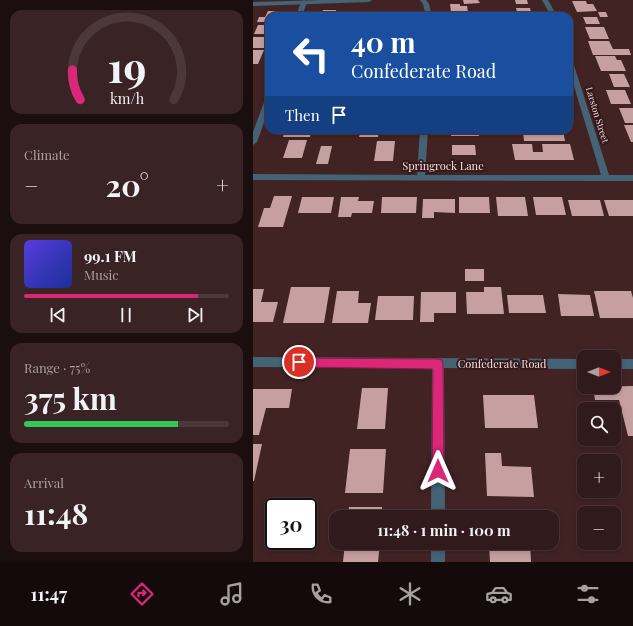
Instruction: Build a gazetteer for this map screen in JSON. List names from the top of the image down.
{
  "streets": {
    "street": ["Larston Street", "Springrock Lane", "Confederate Road"]
  },
  "crossings": [
    ["Larston Street", "Springrock Lane"]
  ],
  "north": "right",
  "page": {
    "turn": ["40 m", "Confederate Road"],
    "then": "Then",
    "tile": [
      "Climate",
      ["Range · 75%", "375 km"],
      ["Arrival", "11:48"]
    ],
    "heat": ["−", "20°", "+"],
    "song": ["99.1 FM", "Music"],
    "map_buttons": ["+", "−"],
    "limit": "30",
    "trip": "11:48 · 1 min · 100 m",
    "tabs": "11:47",
    "gauge": ["19", "km/h"]
  }
}
